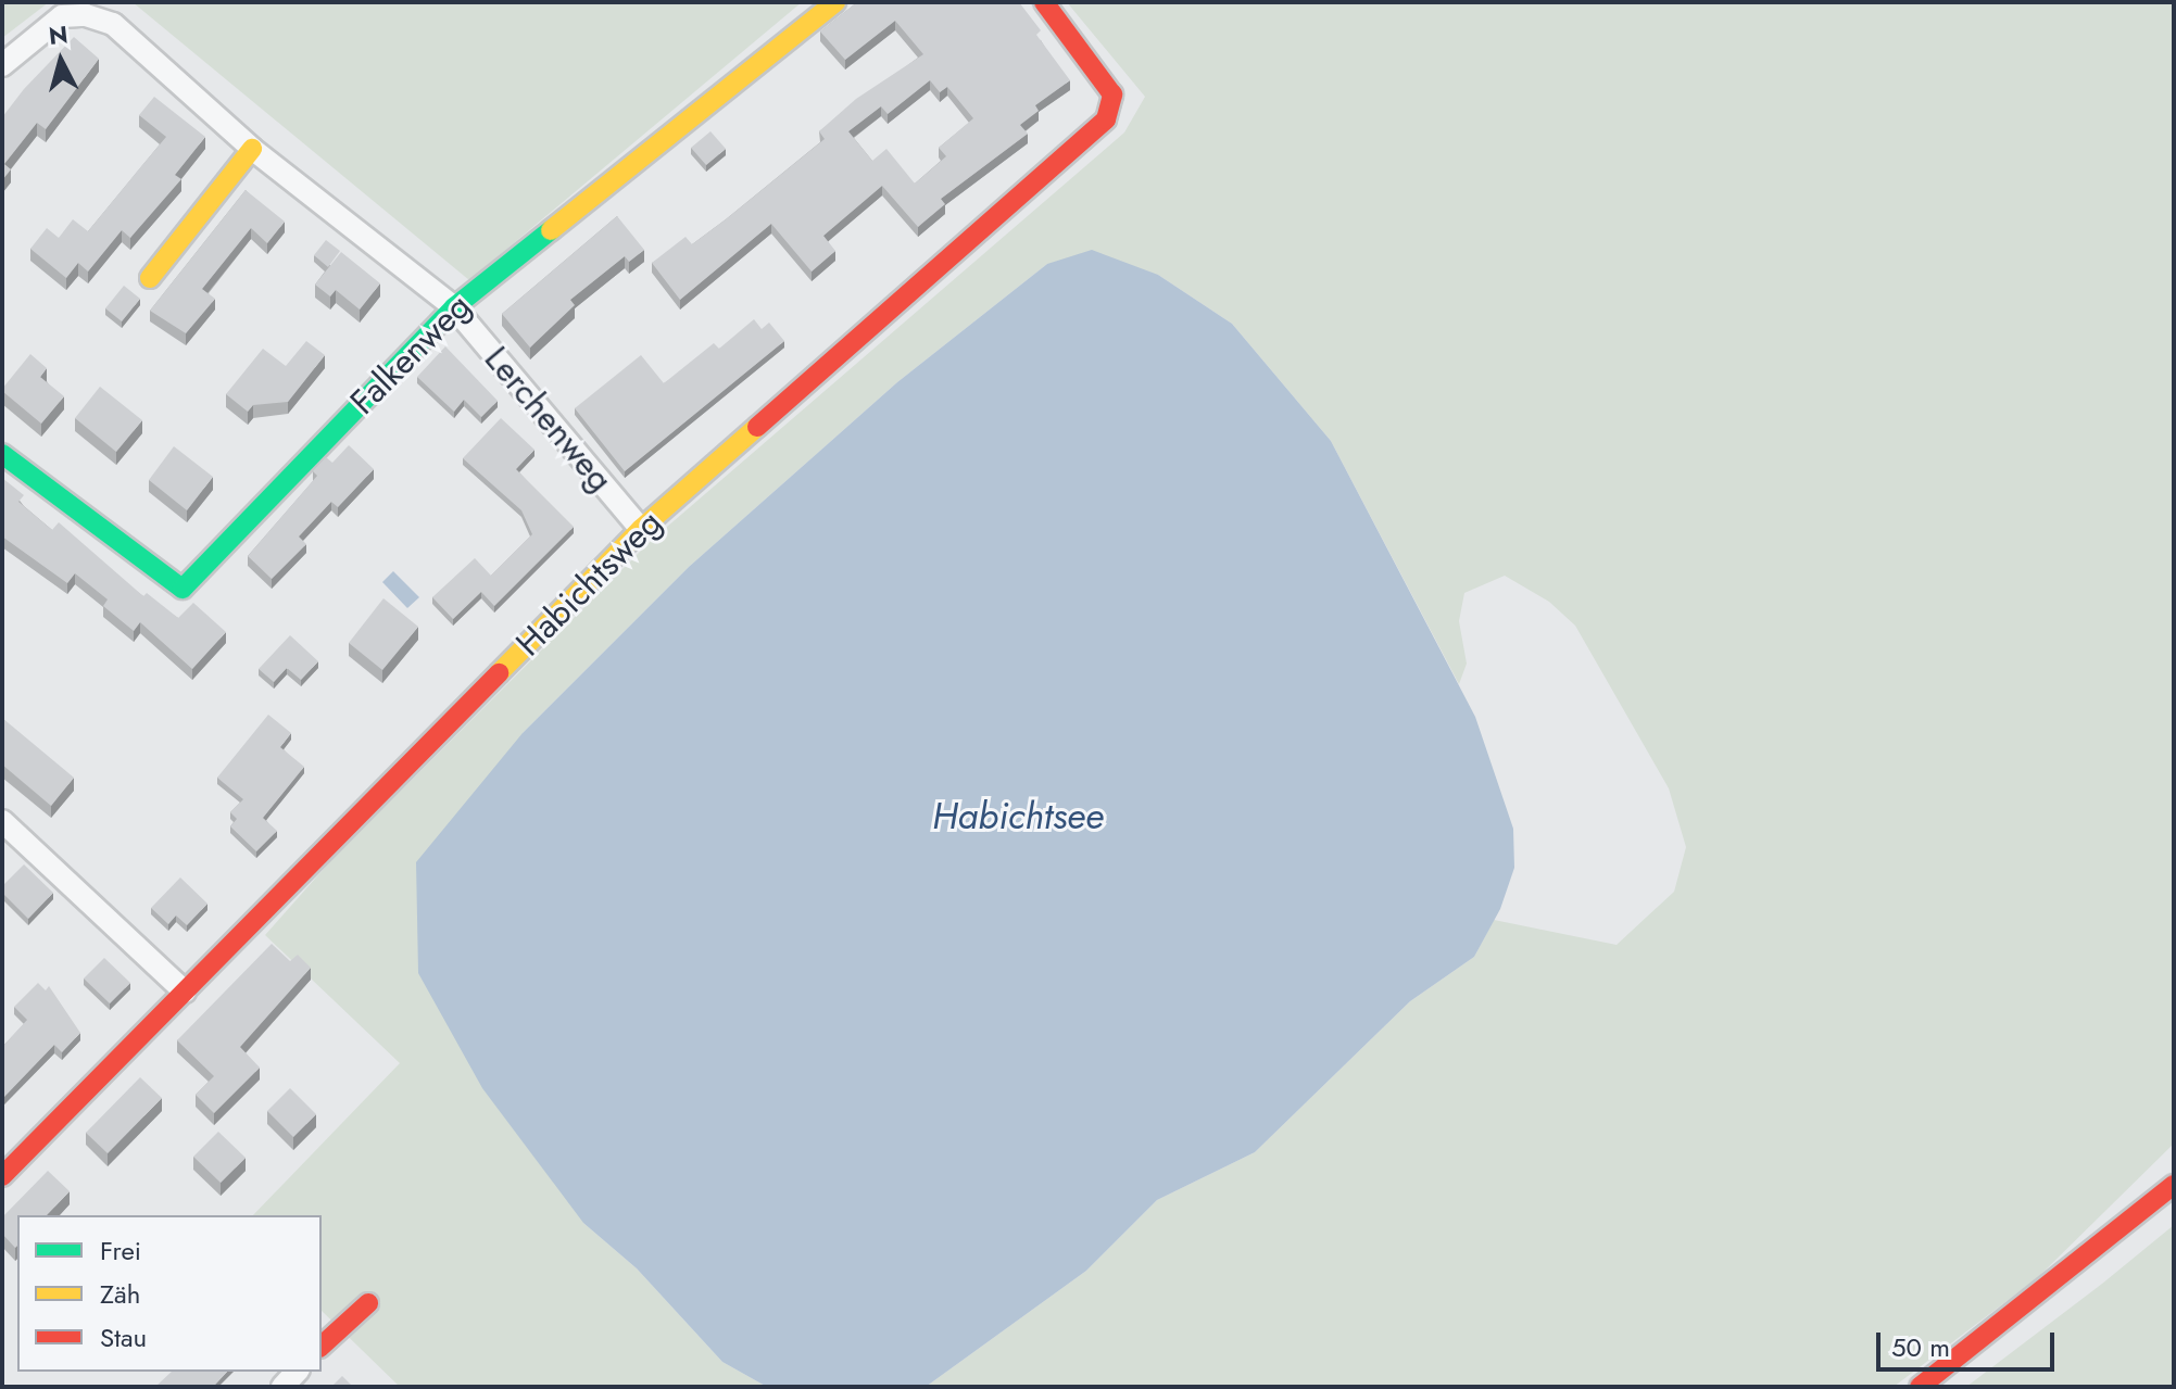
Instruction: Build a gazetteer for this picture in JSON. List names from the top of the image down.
{
  "streets": {
    "street": ["Falkenweg", "Lerchenweg", "Habichtsweg"]
  },
  "crossings": [
    ["Falkenweg", "Lerchenweg"],
    ["Lerchenweg", "Habichtsweg"]
  ],
  "water": ["Habichtsee"],
  "legend": ["Frei", "Zäh", "Stau"],
  "scale_bar": "50 m",
  "north": "top"
}
